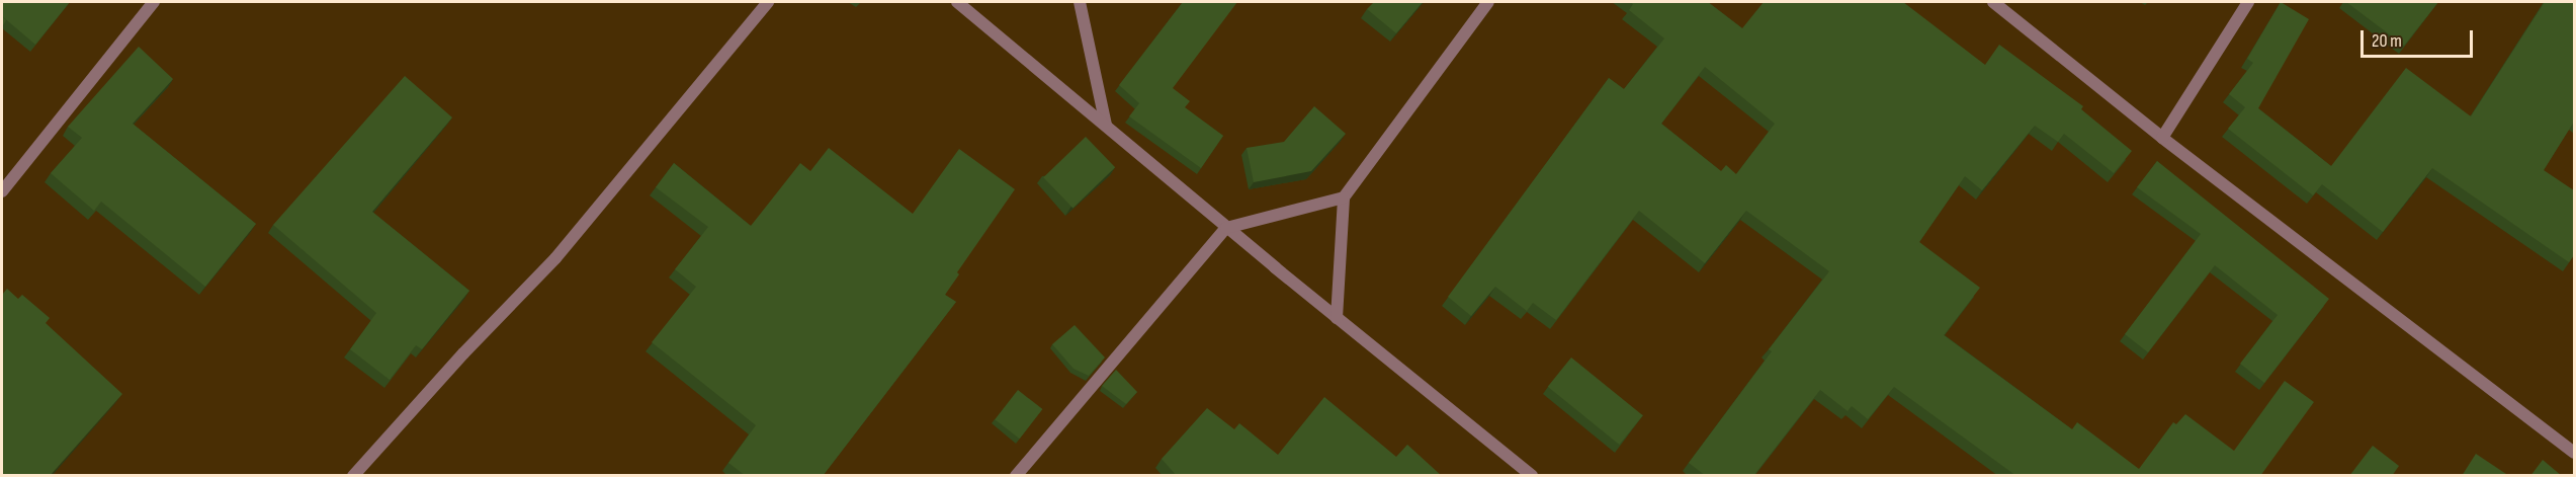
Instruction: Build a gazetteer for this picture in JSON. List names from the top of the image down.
{
  "scale_bar": "20 m"
}
